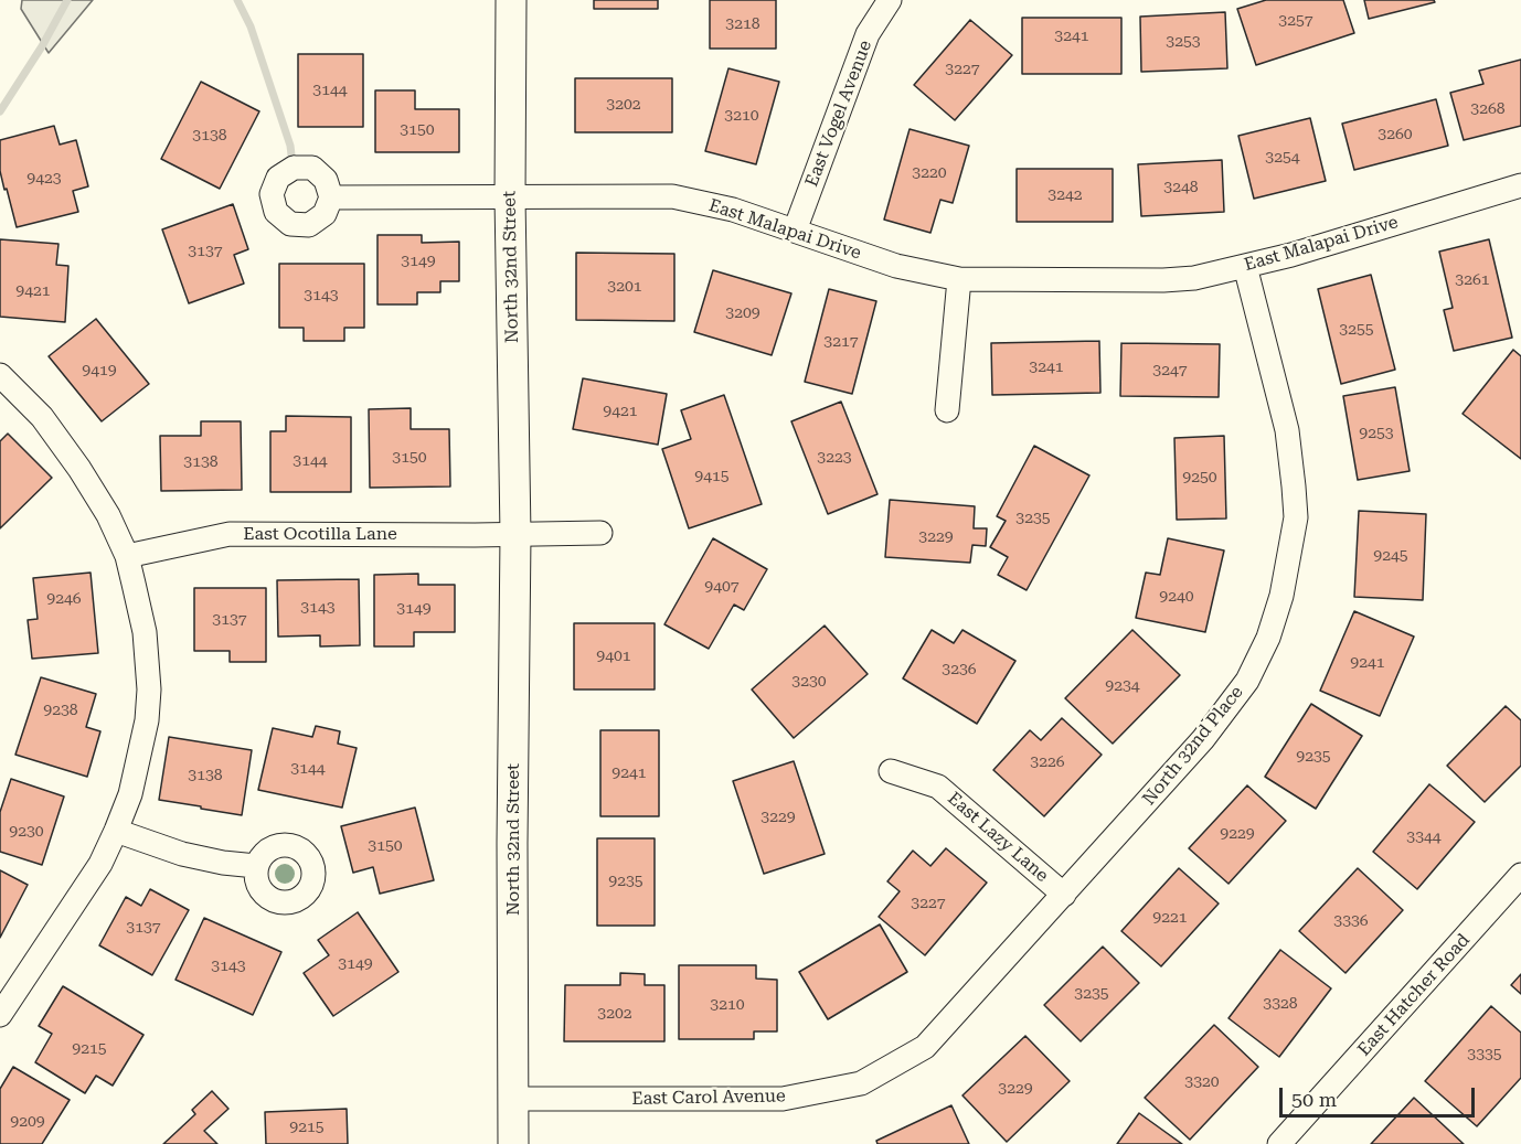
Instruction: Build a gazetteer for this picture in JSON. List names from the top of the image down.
{
  "streets": {
    "street": [
      "East Vogel Avenue",
      "East Malapai Drive",
      "North 32nd Street",
      "East Ocotilla Lane",
      "North 32nd Place",
      "East Lazy Lane",
      "East Hatcher Road",
      "East Carol Avenue"
    ]
  },
  "crossings": [
    ["East Vogel Avenue", "East Malapai Drive"],
    ["East Malapai Drive", "North 32nd Street"],
    ["East Malapai Drive", "North 32nd Place"],
    ["North 32nd Street", "East Ocotilla Lane"],
    ["North 32nd Street", "East Carol Avenue"],
    ["North 32nd Place", "East Lazy Lane"],
    ["North 32nd Place", "East Carol Avenue"],
    ["East Lazy Lane", "East Carol Avenue"]
  ],
  "house_numbers": [
    "3257",
    "3218",
    "3241",
    "3253",
    "3227",
    "3144",
    "3202",
    "3268",
    "3210",
    "3150",
    "3260",
    "3138",
    "3254",
    "3220",
    "9423",
    "3248",
    "3242",
    "3137",
    "3149",
    "3261",
    "3201",
    "9421",
    "3143",
    "3209",
    "3255",
    "3217",
    "3241",
    "9419",
    "3247",
    "9421",
    "9253",
    "3150",
    "3223",
    "3144",
    "3138",
    "9415",
    "9250",
    "3235",
    "3229",
    "9245",
    "9407",
    "9240",
    "9246",
    "3143",
    "3149",
    "3137",
    "9401",
    "9241",
    "3236",
    "3230",
    "9234",
    "9238",
    "9235",
    "3226",
    "3144",
    "9241",
    "3138",
    "3229",
    "9230",
    "9229",
    "3344",
    "3150",
    "9235",
    "3227",
    "9221",
    "3336",
    "3137",
    "3149",
    "3143",
    "3235",
    "3328",
    "3210",
    "3202",
    "9215",
    "3335",
    "3320",
    "3229",
    "9209",
    "9215"
  ],
  "scale_bar": "50 m"
}
